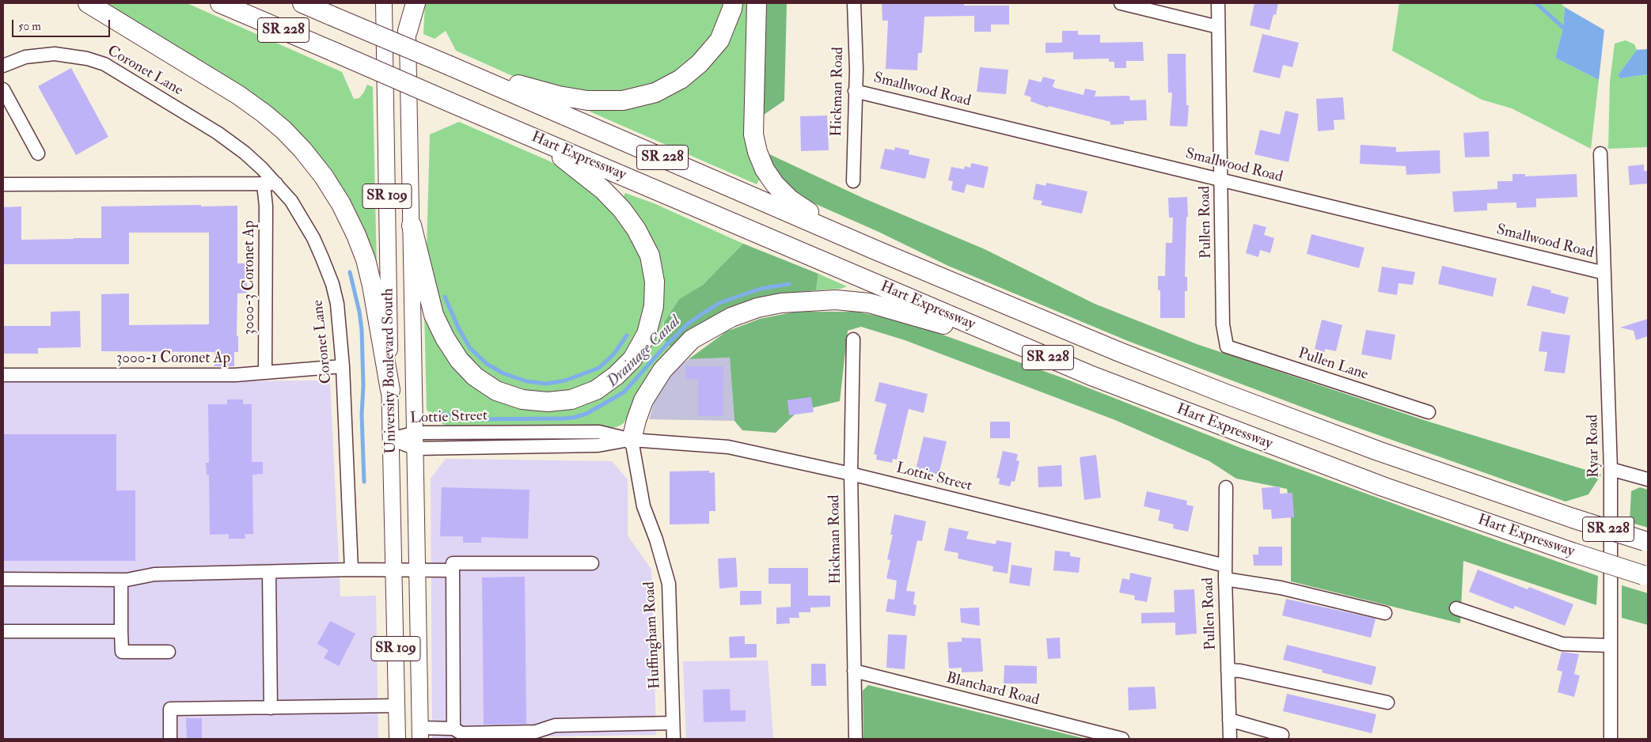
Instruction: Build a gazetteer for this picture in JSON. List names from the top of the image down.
{
  "streets": {
    "highway": ["SR 228", "Hart Expressway"],
    "main road": ["SR 109", "University Boulevard South"],
    "street": [
      "Coronet Lane",
      "Smallwood Road",
      "Hickman Road",
      "Pullen Road",
      "3000-3 Coronet Ap",
      "3000-1 Coronet Ap",
      "Pullen Lane",
      "Lottie Street",
      "Ryar Road",
      "Huffingham Road",
      "Blanchard Road"
    ]
  },
  "crossings": [
    ["Coronet Lane", "3000-3 Coronet Ap"],
    ["Coronet Lane", "3000-1 Coronet Ap"],
    ["Smallwood Road", "Hickman Road"],
    ["Smallwood Road", "Pullen Road"],
    ["Smallwood Road", "Ryar Road"],
    ["Hickman Road", "Lottie Street"],
    ["Hickman Road", "Blanchard Road"],
    ["Pullen Road", "Pullen Lane"],
    ["Pullen Road", "Lottie Street"],
    ["3000-3 Coronet Ap", "3000-1 Coronet Ap"],
    ["University Boulevard South", "Lottie Street"],
    ["Lottie Street", "Huffingham Road"]
  ],
  "water": ["Drainage Canal"],
  "scale_bar": "50 m"
}
